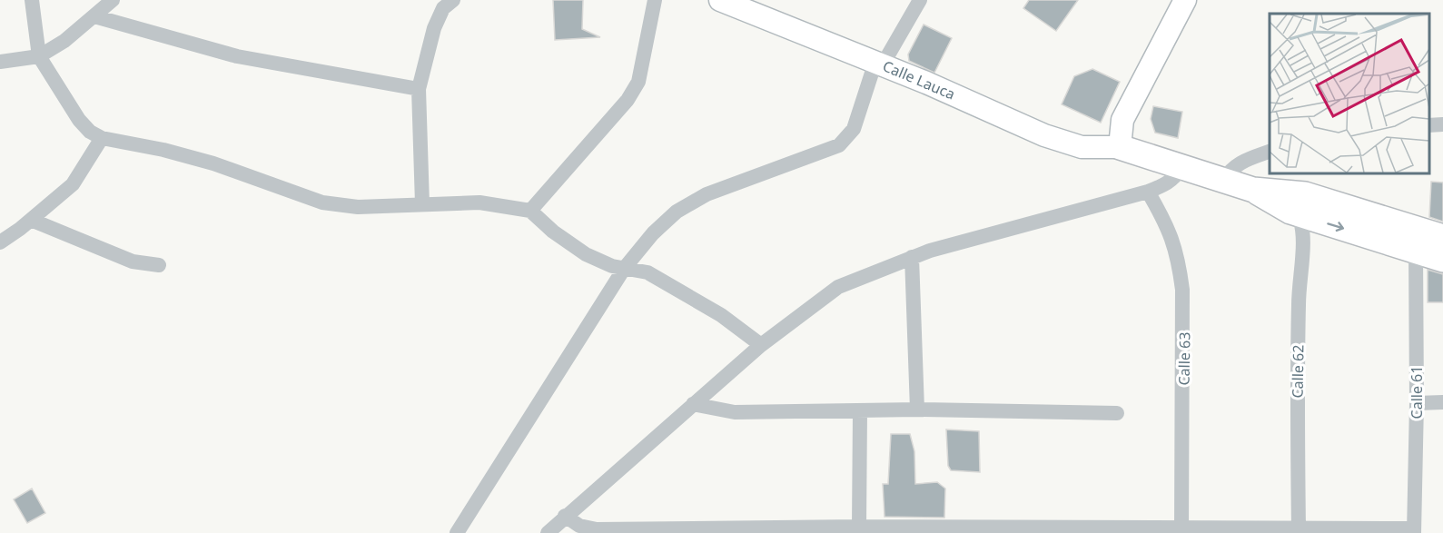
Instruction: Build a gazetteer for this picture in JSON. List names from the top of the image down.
{
  "streets": {
    "street": [
      "Calle Lauca",
      "Calle 63",
      "Calle 62",
      "Calle 61"
    ]
  }
}
